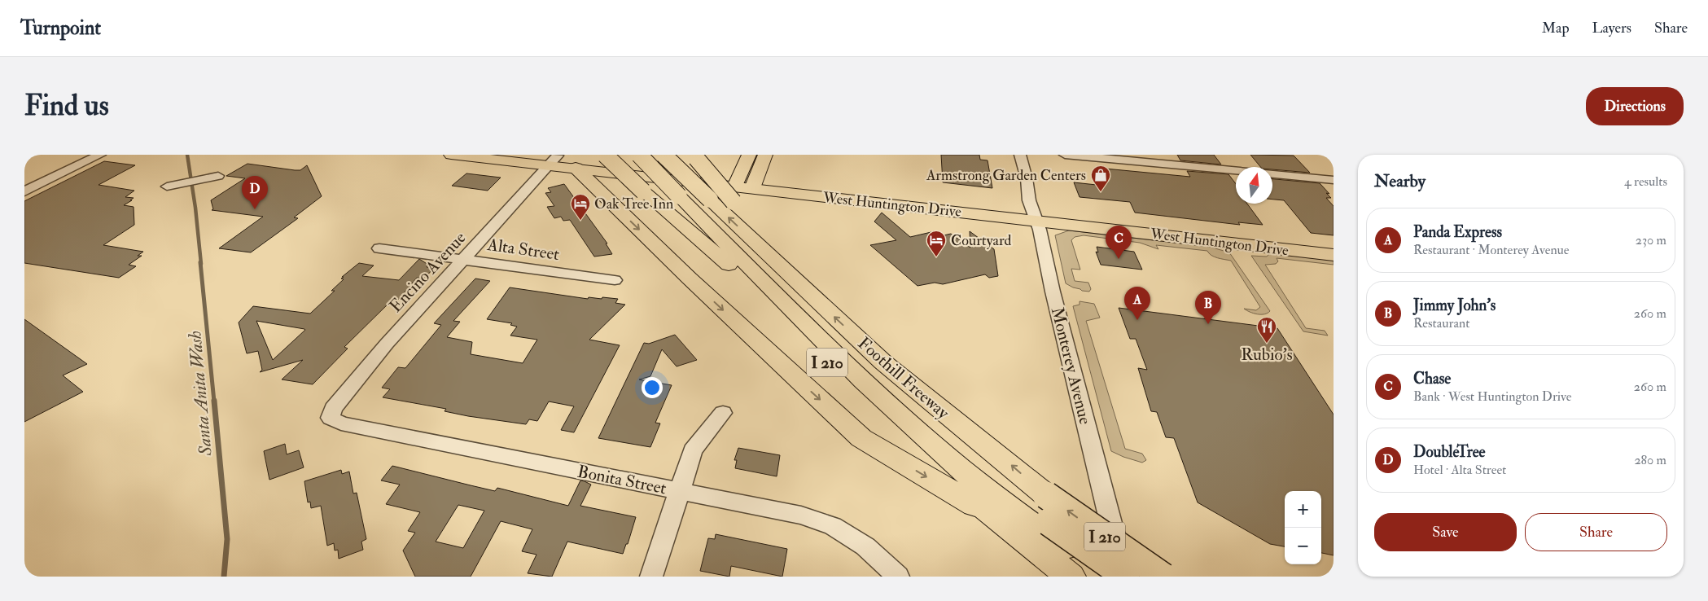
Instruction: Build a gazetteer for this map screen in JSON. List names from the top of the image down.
{
  "streets": {
    "main road": ["West Huntington Drive", "I 210", "Foothill Freeway"],
    "street": [
      "Alta Street",
      "Encino Avenue",
      "Monterey Avenue",
      "Bonita Street"
    ]
  },
  "crossings": [
    ["West Huntington Drive", "Encino Avenue"],
    ["West Huntington Drive", "Monterey Avenue"],
    ["Alta Street", "Encino Avenue"],
    ["Encino Avenue", "Bonita Street"]
  ],
  "water": ["Santa Anita Wash"],
  "places": {
    "shop": ["Armstrong Garden Centers"],
    "hotel": ["Oak Tree Inn", "Courtyard"],
    "restaurant": ["Rubio's"]
  },
  "north": "top",
  "page": {
    "header": "Turnpoint",
    "nav": ["Map", "Layers", "Share"],
    "buttons": [
      "Directions",
      ["Save", "Share"]
    ],
    "title": "Find us",
    "heading": ["Nearby", "4 results"],
    "pins": [
      "D",
      "C",
      "A",
      "B"
    ],
    "list": [
      {
        "mark": "A",
        "name": "Panda Express",
        "note": "Restaurant · Monterey Avenue",
        "value": "230 m"
      },
      {
        "mark": "B",
        "name": "Jimmy John's",
        "note": "Restaurant",
        "value": "260 m"
      },
      {
        "mark": "C",
        "name": "Chase",
        "note": "Bank · West Huntington Drive",
        "value": "260 m"
      },
      {
        "mark": "D",
        "name": "DoubleTree",
        "note": "Hotel · Alta Street",
        "value": "280 m"
      }
    ],
    "map_buttons": ["+", "−"]
  }
}
